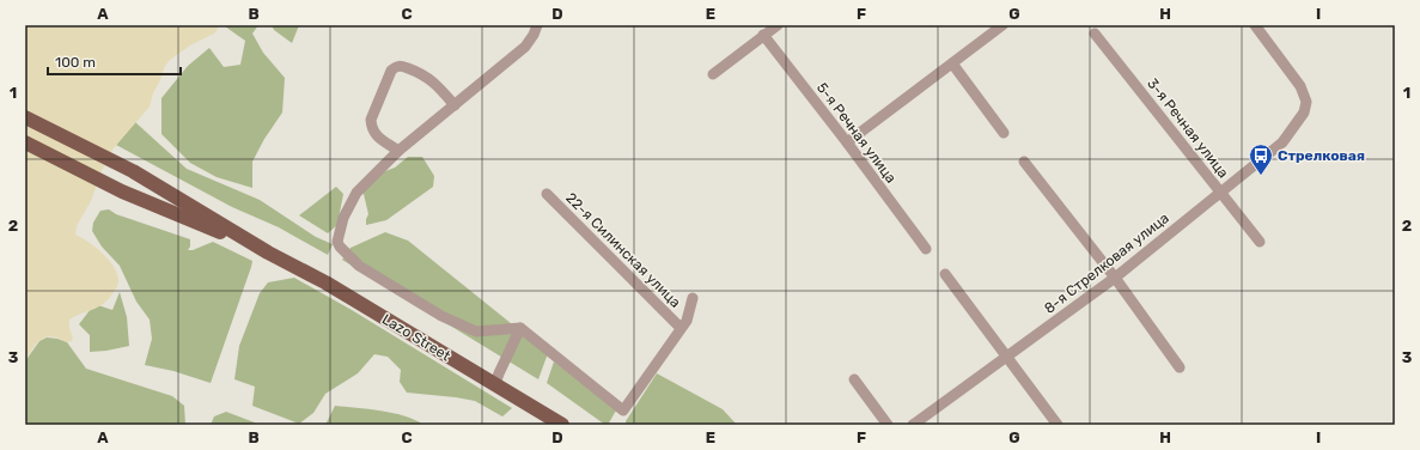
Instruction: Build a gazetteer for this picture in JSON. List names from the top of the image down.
{
  "streets": {
    "main road": ["Lazo Street"],
    "street": [
      "3-я Речная улица",
      "5-я Речная улица",
      "22-я Силинская улица",
      "8-я Стрелковая улица"
    ]
  },
  "crossings": [
    ["3-я Речная улица", "8-я Стрелковая улица"]
  ],
  "places": {
    "bus stop": ["Стрелковая"]
  },
  "scale_bar": "100 m",
  "grid": {
    "columns": [
      "A",
      "B",
      "C",
      "D",
      "E",
      "F",
      "G",
      "H",
      "I"
    ],
    "rows": ["1", "2", "3"]
  }
}
